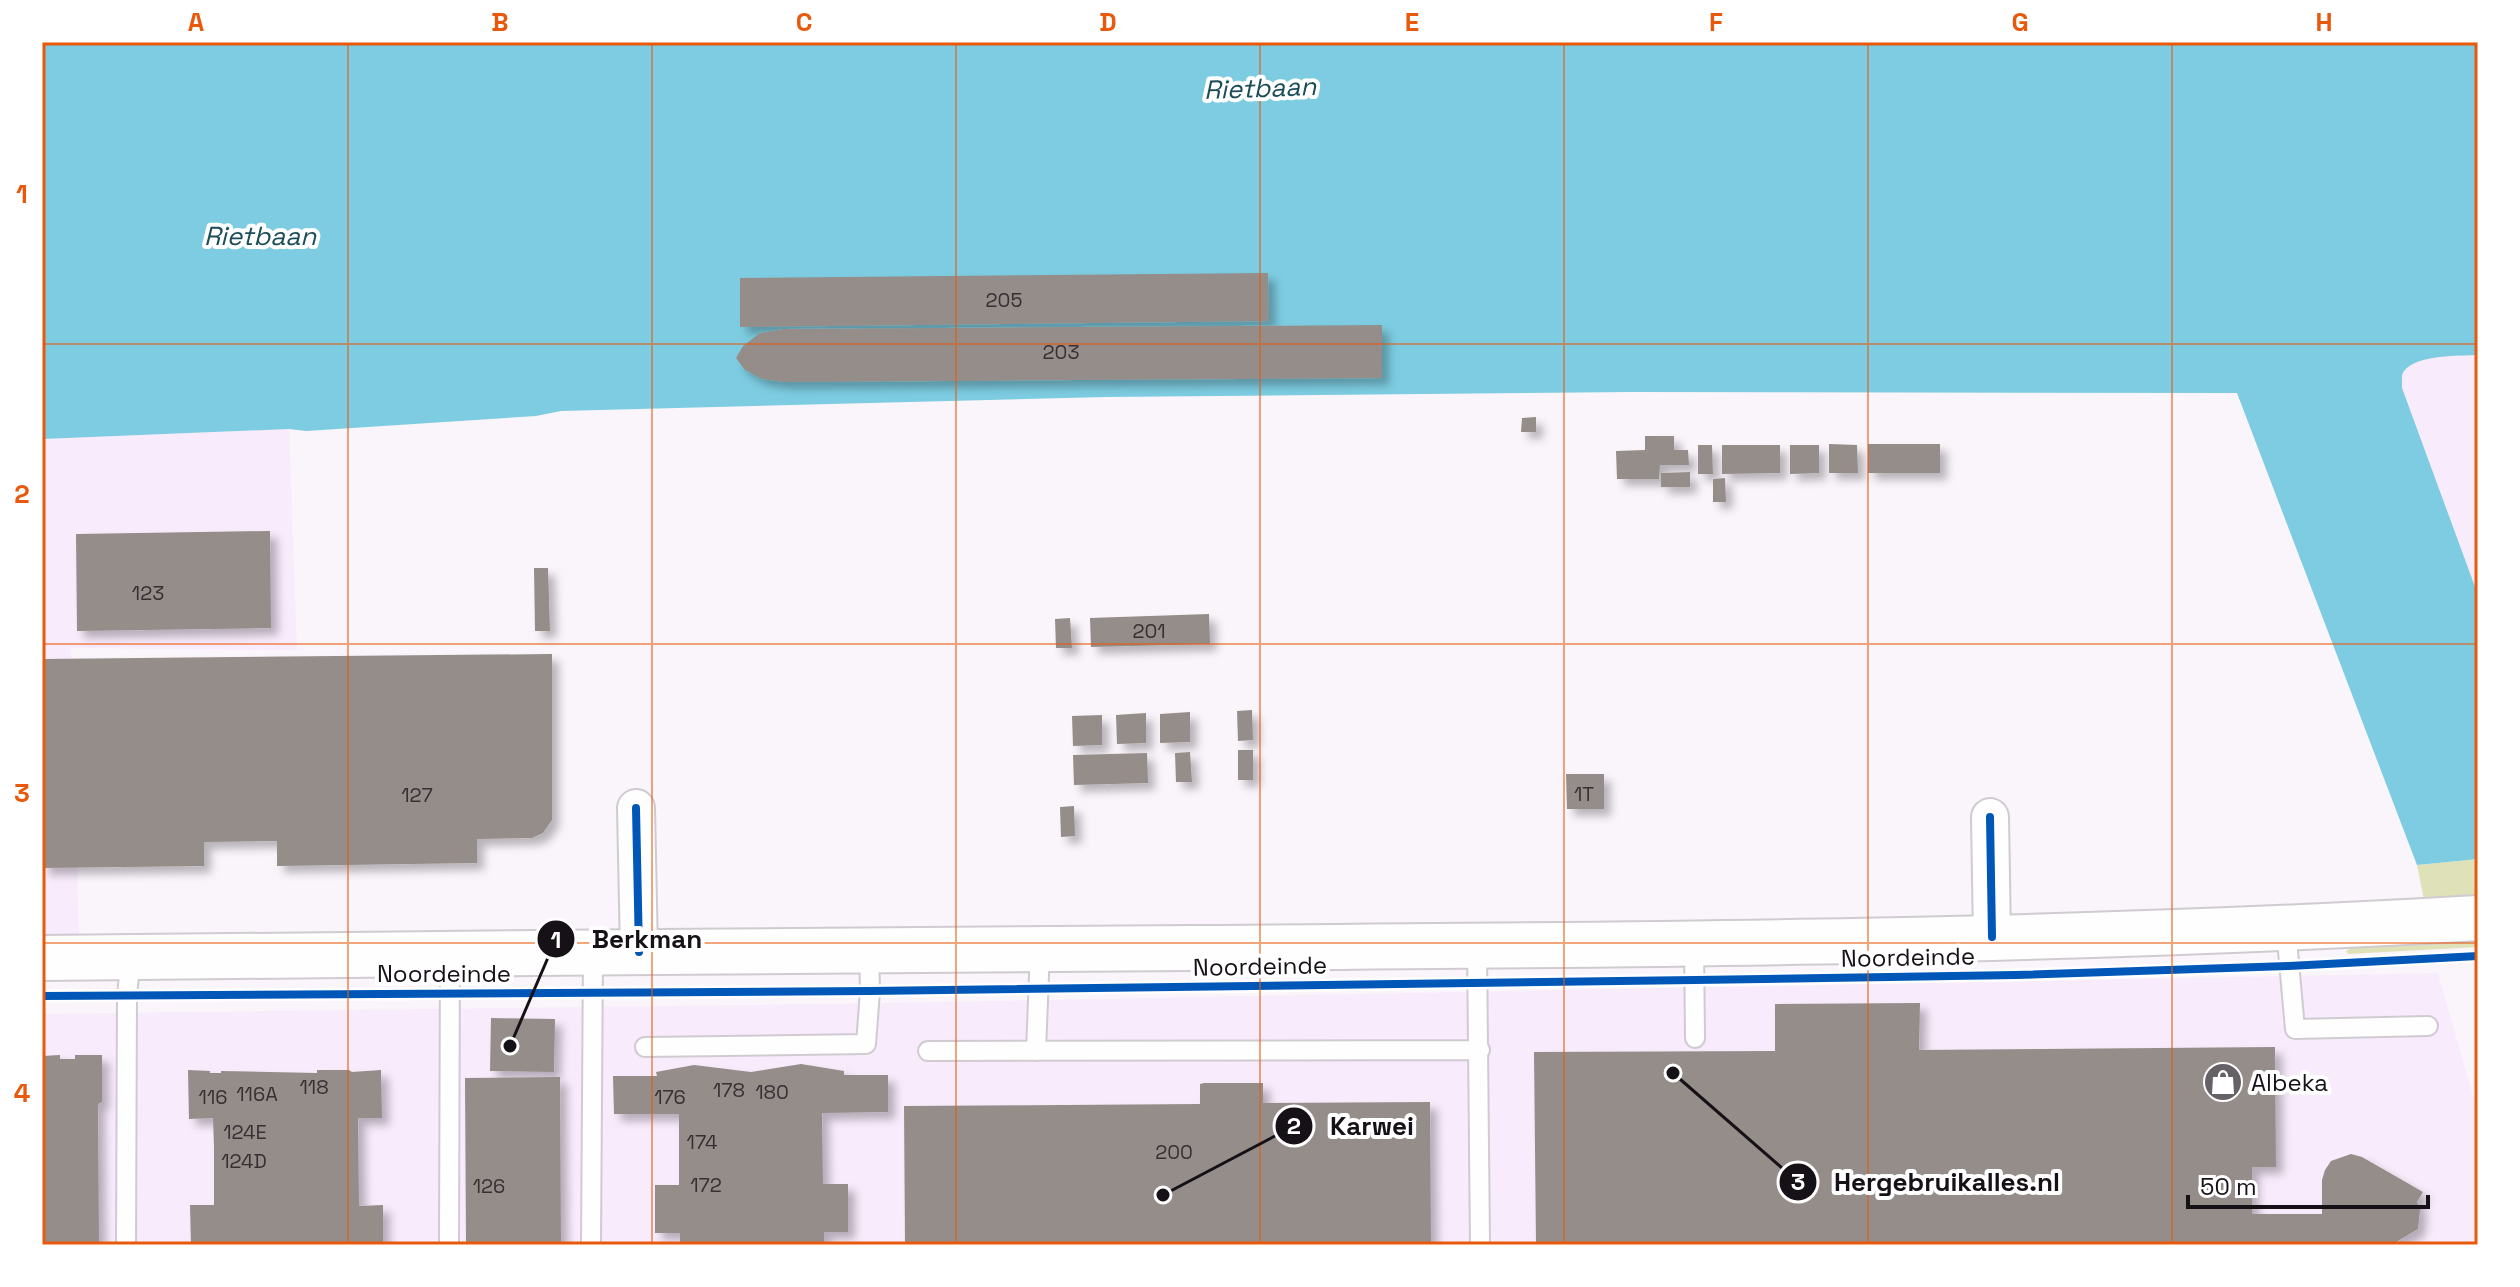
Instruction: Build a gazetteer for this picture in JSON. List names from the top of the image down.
{
  "streets": {
    "main road": ["Noordeinde"]
  },
  "water": ["Rietbaan"],
  "places": {
    "other": ["Berkman", "Hergebruikalles.nl", "Karwei"],
    "shop": ["Albeka"]
  },
  "house_numbers": [
    "205",
    "203",
    "123",
    "201",
    "1T",
    "127",
    "118",
    "178",
    "180",
    "116A",
    "116",
    "176",
    "124E",
    "174",
    "200",
    "124D",
    "172",
    "126"
  ],
  "scale_bar": "50 m",
  "grid": {
    "columns": [
      "A",
      "B",
      "C",
      "D",
      "E",
      "F",
      "G",
      "H"
    ],
    "rows": [
      "1",
      "2",
      "3",
      "4"
    ]
  }
}
